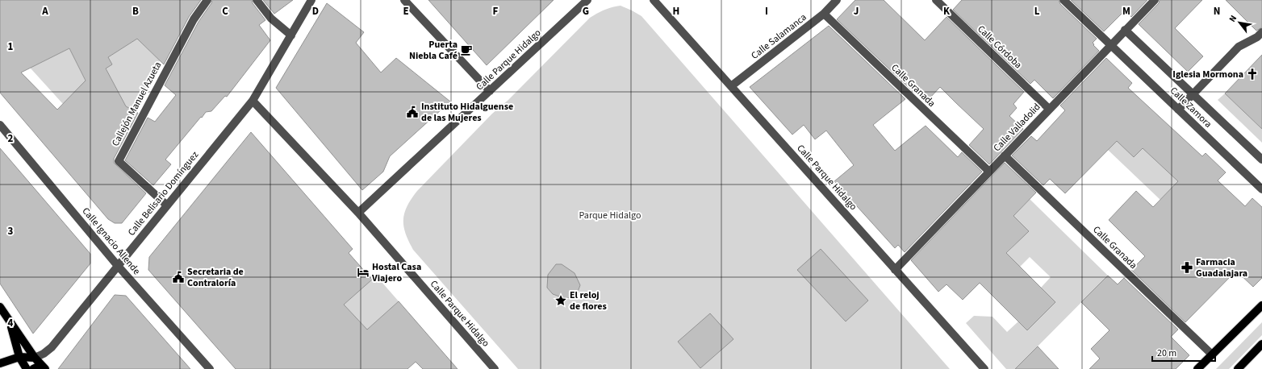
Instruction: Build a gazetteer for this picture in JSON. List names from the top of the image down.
{
  "streets": {
    "street": [
      "Calle Salamanca",
      "Calle Córdoba",
      "Calle Parque Hidalgo",
      "Calle Granada",
      "Callejón Manuel Azueta",
      "Calle Zamora",
      "Calle Valladolid",
      "Calle Belisario Domínguez",
      "Calle Ignacio Allende"
    ]
  },
  "crossings": [
    ["Calle Salamanca", "Calle Parque Hidalgo"],
    ["Calle Salamanca", "Calle Granada"],
    ["Calle Córdoba", "Calle Valladolid"],
    ["Calle Parque Hidalgo", "Calle Valladolid"],
    ["Calle Parque Hidalgo", "Calle Belisario Domínguez"],
    ["Calle Granada", "Calle Valladolid"],
    ["Callejón Manuel Azueta", "Calle Belisario Domínguez"],
    ["Calle Zamora", "Calle Valladolid"],
    ["Calle Belisario Domínguez", "Calle Ignacio Allende"]
  ],
  "parks": ["Parque Hidalgo"],
  "places": {
    "cafe": ["Puerta Niebla Café"],
    "church": ["Iglesia Mormona"],
    "public building": ["Instituto Hidalguense de las Mujeres", "Secretaria de Contraloría"],
    "pharmacy": ["Farmacia Guadalajara"],
    "hotel": ["Hostal Casa Viajero"],
    "place": ["El reloj de flores"]
  },
  "scale_bar": "20 m",
  "north": "top left",
  "grid": {
    "columns": [
      "A",
      "B",
      "C",
      "D",
      "E",
      "F",
      "G",
      "H",
      "I",
      "J",
      "K",
      "L",
      "M",
      "N"
    ],
    "rows": [
      "1",
      "2",
      "3",
      "4"
    ]
  }
}
